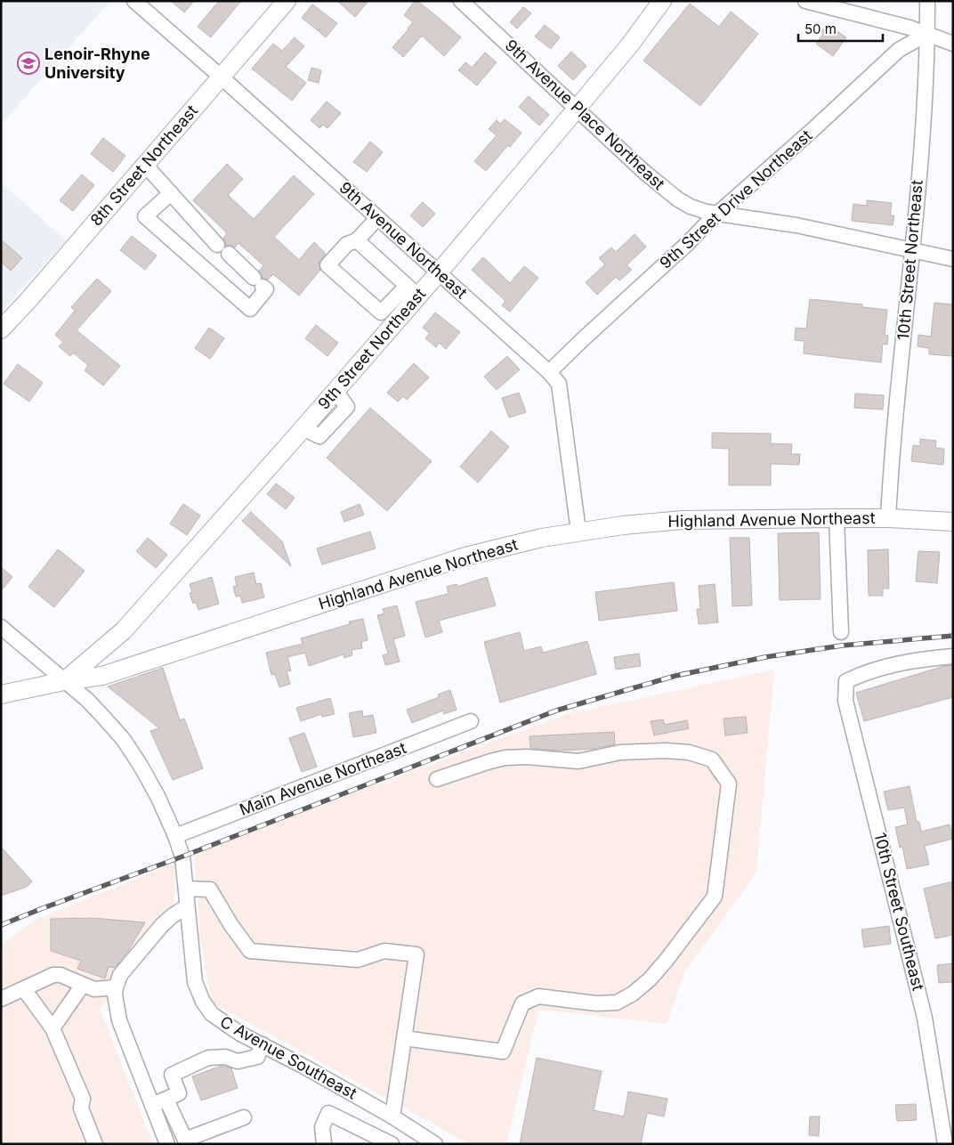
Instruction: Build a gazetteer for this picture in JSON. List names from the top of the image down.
{
  "streets": {
    "main road": ["8th Street Northeast", "9th Street Northeast", "Highland Avenue Northeast"],
    "street": [
      "9th Avenue Place Northeast",
      "9th Street Drive Northeast",
      "9th Avenue Northeast",
      "10th Street Northeast",
      "Main Avenue Northeast",
      "10th Street Southeast",
      "C Avenue Southeast"
    ]
  },
  "crossings": [
    ["9th Avenue Place Northeast", "9th Street Drive Northeast"],
    ["9th Avenue Place Northeast", "9th Street Northeast"],
    ["8th Street Northeast", "9th Avenue Northeast"],
    ["9th Street Drive Northeast", "9th Avenue Northeast"],
    ["9th Street Drive Northeast", "10th Street Northeast"],
    ["9th Avenue Northeast", "9th Street Northeast"],
    ["9th Avenue Northeast", "Highland Avenue Northeast"],
    ["10th Street Northeast", "Highland Avenue Northeast"],
    ["9th Street Northeast", "Highland Avenue Northeast"],
    ["9th Street Northeast", "C Avenue Southeast"],
    ["Highland Avenue Northeast", "C Avenue Southeast"],
    ["Main Avenue Northeast", "C Avenue Southeast"]
  ],
  "places": {
    "school or university": ["Lenoir-Rhyne University"]
  },
  "scale_bar": "50 m"
}
